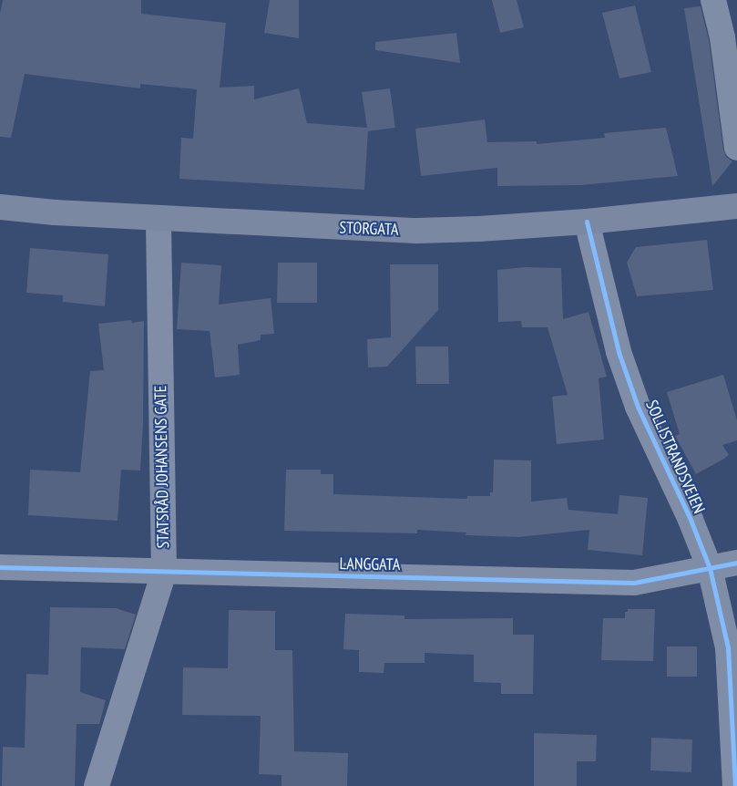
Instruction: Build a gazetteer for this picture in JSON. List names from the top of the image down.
{
  "streets": {
    "main road": ["STORGATA"],
    "street": ["SOLLISTRANDSVEIEN", "STATSRÅD JOHANSENS GATE", "LANGGATA"]
  },
  "crossings": [
    ["STORGATA", "SOLLISTRANDSVEIEN"],
    ["STORGATA", "STATSRÅD JOHANSENS GATE"],
    ["SOLLISTRANDSVEIEN", "LANGGATA"],
    ["STATSRÅD JOHANSENS GATE", "LANGGATA"]
  ]
}
